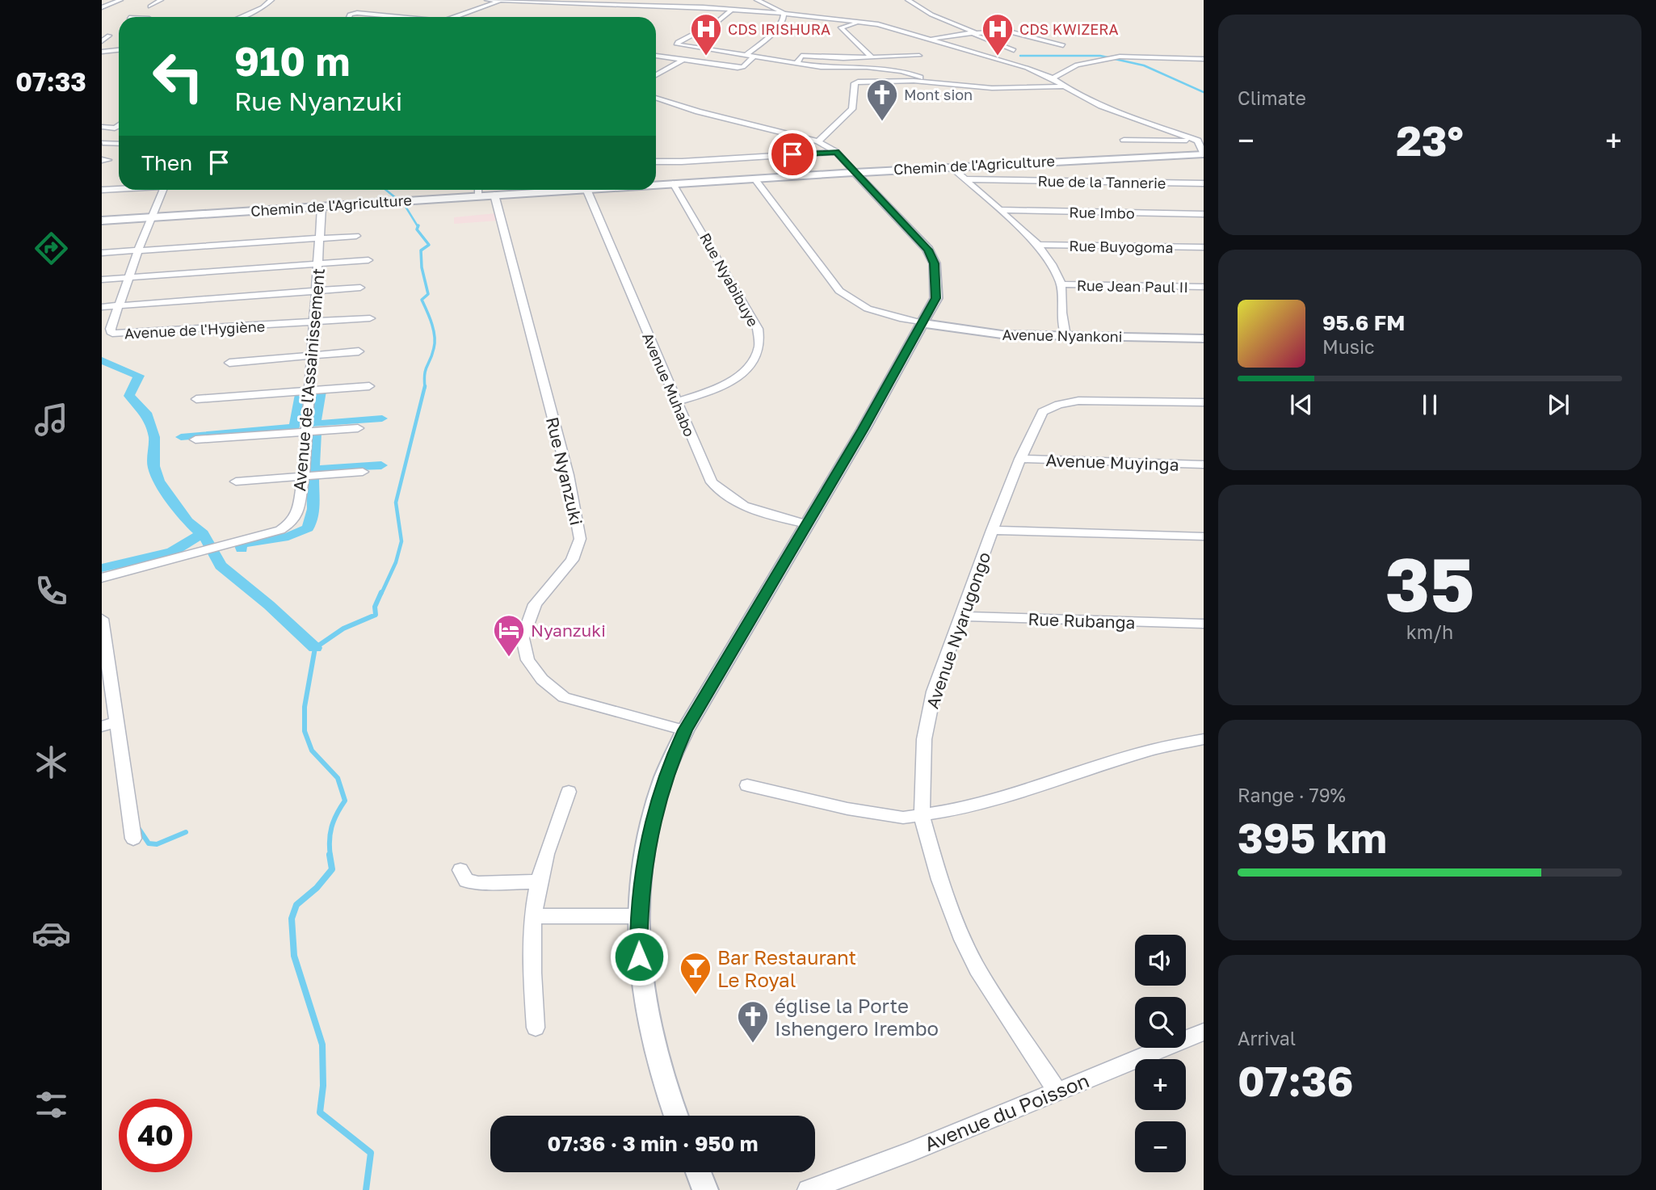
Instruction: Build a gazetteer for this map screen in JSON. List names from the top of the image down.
{
  "streets": {
    "street": [
      "Chemin de l'Agriculture",
      "Rue de la Tannerie",
      "Rue Imbo",
      "Rue Buyogoma",
      "Rue Nyabibuye",
      "Rue Jean Paul II",
      "Avenue de l'Hygiène",
      "Avenue Nyankoni",
      "Avenue de l'Assainissement",
      "Avenue Muhabo",
      "Avenue Muyinga",
      "Rue Nyanzuki",
      "Rue Rubanga",
      "Avenue Nyarugongo",
      "Avenue du Poisson"
    ]
  },
  "crossings": [
    ["Chemin de l'Agriculture", "Rue Nyabibuye"],
    ["Chemin de l'Agriculture", "Avenue de l'Hygiène"],
    ["Chemin de l'Agriculture", "Avenue de l'Assainissement"],
    ["Chemin de l'Agriculture", "Rue Nyanzuki"],
    ["Rue Nyabibuye", "Avenue Muhabo"],
    ["Avenue de l'Hygiène", "Avenue de l'Assainissement"],
    ["Avenue Muyinga", "Avenue Nyarugongo"],
    ["Rue Rubanga", "Avenue Nyarugongo"],
    ["Avenue Nyarugongo", "Avenue du Poisson"]
  ],
  "places": {
    "hospital": ["CDS IRISHURA", "CDS KWIZERA"],
    "church": ["Mont sion", "église la Porte Ishengero Irembo"],
    "hotel": ["Nyanzuki"],
    "bar": ["Bar Restaurant Le Royal"]
  },
  "page": {
    "tabs": "07:33",
    "tile": [
      "Climate",
      ["35", "km/h"],
      ["Range · 79%", "395 km"],
      ["Arrival", "07:36"]
    ],
    "turn": ["910 m", "Rue Nyanzuki"],
    "heat": ["−", "23°", "+"],
    "then": "Then",
    "song": ["95.6 FM", "Music"],
    "map_buttons": ["+", "−"],
    "limit": "40",
    "trip": "07:36 · 3 min · 950 m"
  }
}
